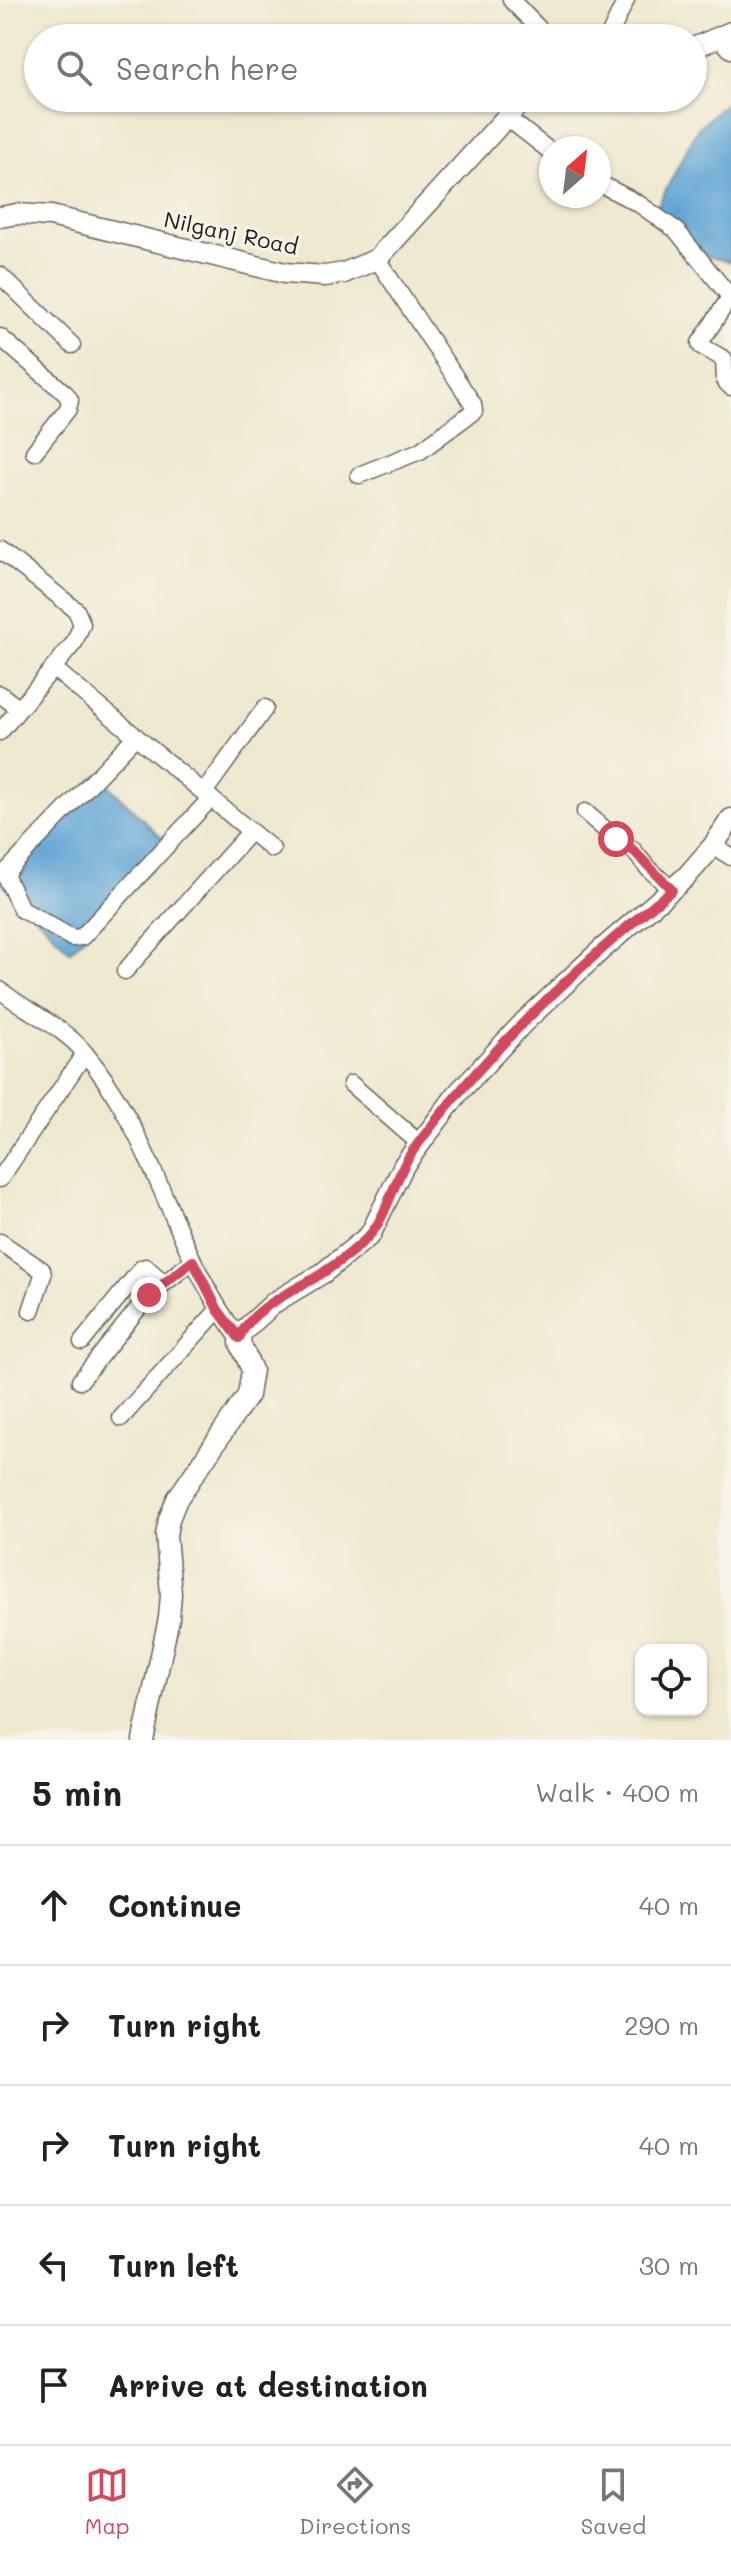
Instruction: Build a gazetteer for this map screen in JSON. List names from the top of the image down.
{
  "streets": {
    "street": ["Nilganj Road"]
  },
  "north": "top right",
  "page": {
    "search": "Search here",
    "heading": ["5 min", "Walk · 400 m"],
    "list": [
      ["Continue", "40 m"],
      ["Turn right", "290 m"],
      ["Turn right", "40 m"],
      ["Turn left", "30 m"],
      "Arrive at destination"
    ],
    "nav": ["Map", "Directions", "Saved"]
  }
}
